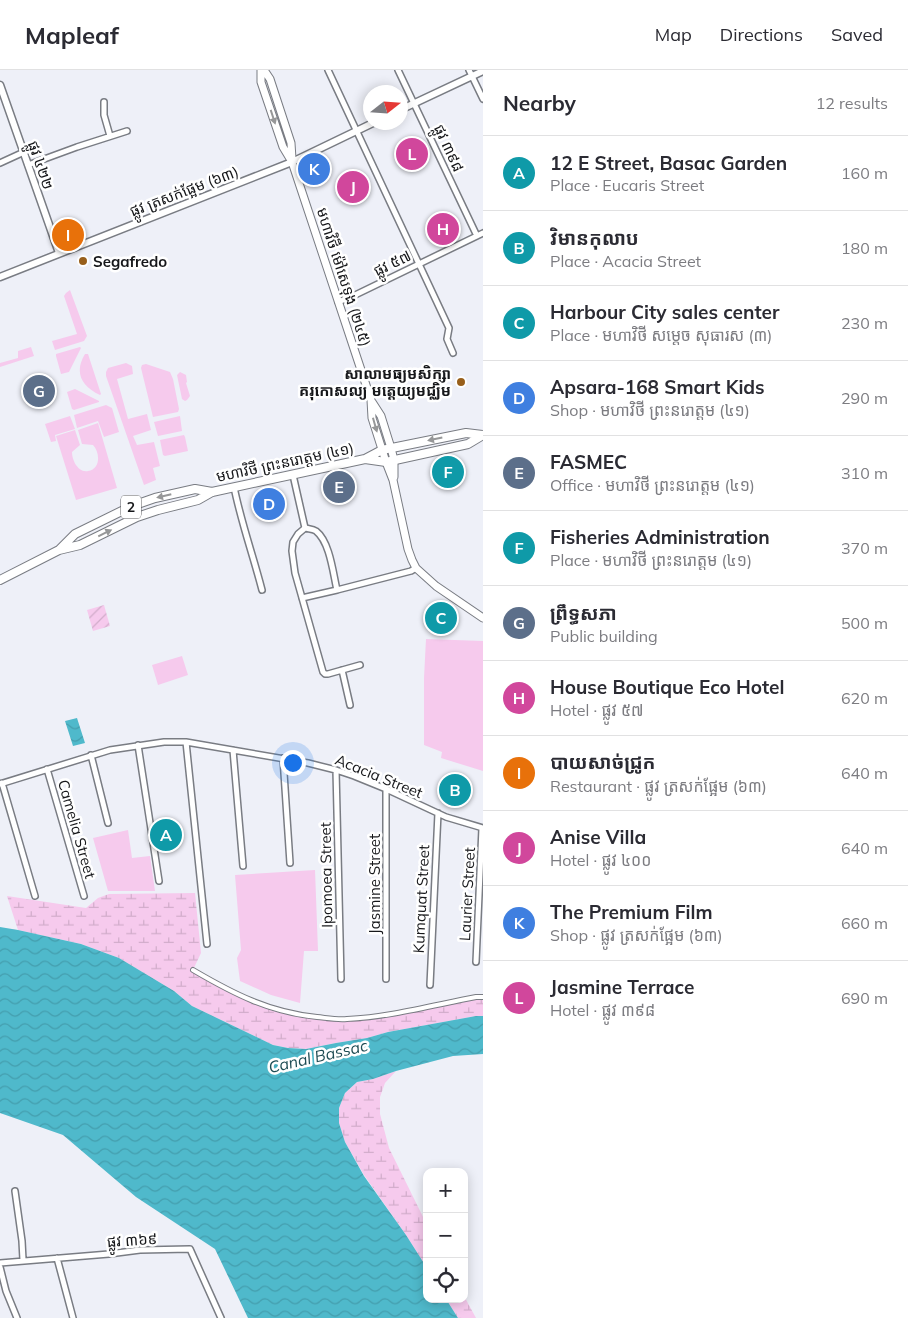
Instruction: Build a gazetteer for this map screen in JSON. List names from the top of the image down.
{
  "streets": {
    "main road": ["មហាវិថី ម៉ៅសេទុង (២៤៥)", "មហាវិថី ព្រះនរោត្តម (៤១)", "2"],
    "street": [
      "ផ្លូវ ៣៩៨",
      "ផ្លូវ ៤២២",
      "ផ្លូវ ត្រសក់ផ្អែម (៦៣)",
      "ផ្លូវ ៥៧",
      "Acacia Street",
      "Camelia Street",
      "Ipomoea Street",
      "Jasmine Street",
      "Laurier Street",
      "Kumquat Street",
      "ផ្លូវ ៣៦៩"
    ]
  },
  "crossings": [
    ["ផ្លូវ ៣៩៨", "ផ្លូវ ៥៧"],
    ["ផ្លូវ ៤២២", "ផ្លូវ ត្រសក់ផ្អែម (៦៣)"],
    ["ផ្លូវ ត្រសក់ផ្អែម (៦៣)", "មហាវិថី ម៉ៅសេទុង (២៤៥)"],
    ["ផ្លូវ ៥៧", "មហាវិថី ម៉ៅសេទុង (២៤៥)"],
    ["មហាវិថី ម៉ៅសេទុង (២៤៥)", "មហាវិថី ព្រះនរោត្តម (៤១)"],
    ["Acacia Street", "Camelia Street"],
    ["Acacia Street", "Ipomoea Street"],
    ["Acacia Street", "Jasmine Street"],
    ["Acacia Street", "Laurier Street"],
    ["Acacia Street", "Kumquat Street"]
  ],
  "water": ["Canal Bassac"],
  "places": ["Segafredo", "សាលាមធ្យមសិក្សា គរុកោសល្យ មត្តេយ្យមជ្ឈិម"],
  "north": "right",
  "page": {
    "header": "Mapleaf",
    "nav": ["Map", "Directions", "Saved"],
    "heading": ["Nearby", "12 results"],
    "list": [
      {
        "mark": "A",
        "name": "12 E Street, Basac Garden",
        "note": "Place · Eucaris Street",
        "value": "160 m"
      },
      {
        "mark": "B",
        "name": "វិមានកុលាប",
        "note": "Place · Acacia Street",
        "value": "180 m"
      },
      {
        "mark": "C",
        "name": "Harbour City sales center",
        "note": "Place · មហាវិថី សម្តេច សុធារស (៣)",
        "value": "230 m"
      },
      {
        "mark": "D",
        "name": "Apsara-168 Smart Kids",
        "note": "Shop · មហាវិថី ព្រះនរោត្តម (៤១)",
        "value": "290 m"
      },
      {
        "mark": "E",
        "name": "FASMEC",
        "note": "Office · មហាវិថី ព្រះនរោត្តម (៤១)",
        "value": "310 m"
      },
      {
        "mark": "F",
        "name": "Fisheries Administration",
        "note": "Place · មហាវិថី ព្រះនរោត្តម (៤១)",
        "value": "370 m"
      },
      {
        "mark": "G",
        "name": "ព្រឹទ្ធសភា",
        "note": "Public building",
        "value": "500 m"
      },
      {
        "mark": "H",
        "name": "House Boutique Eco Hotel",
        "note": "Hotel · ផ្លូវ ៥៧",
        "value": "620 m"
      },
      {
        "mark": "I",
        "name": "បាយសាច់ជ្រូក",
        "note": "Restaurant · ផ្លូវ ត្រសក់ផ្អែម (៦៣)",
        "value": "640 m"
      },
      {
        "mark": "J",
        "name": "Anise Villa",
        "note": "Hotel · ផ្លូវ ៤០០",
        "value": "640 m"
      },
      {
        "mark": "K",
        "name": "The Premium Film",
        "note": "Shop · ផ្លូវ ត្រសក់ផ្អែម (៦៣)",
        "value": "660 m"
      },
      {
        "mark": "L",
        "name": "Jasmine Terrace",
        "note": "Hotel · ផ្លូវ ៣៩៨",
        "value": "690 m"
      }
    ],
    "pins": [
      "L",
      "K",
      "J",
      "H",
      "I",
      "G",
      "F",
      "E",
      "D",
      "C",
      "B",
      "A"
    ],
    "map_buttons": ["+", "−"]
  }
}
